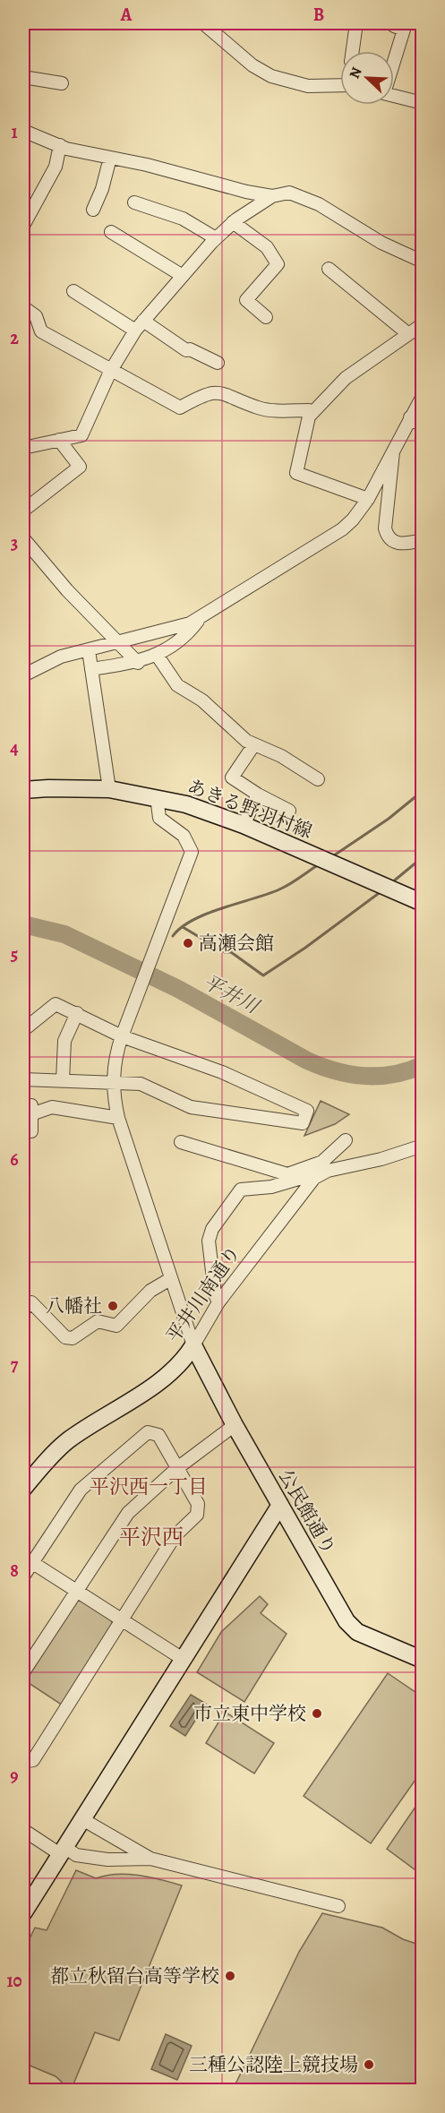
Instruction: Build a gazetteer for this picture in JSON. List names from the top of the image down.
{
  "streets": {
    "street": ["あきる野羽村線", "平井川南通り", "公民館通り"]
  },
  "crossings": [
    ["平井川南通り", "公民館通り"]
  ],
  "districts": ["平沢西一丁目", "平沢西"],
  "water": ["平井川"],
  "places": [
    "高瀬会館",
    "八幡社",
    "市立東中学校",
    "都立秋留台高等学校",
    "三種公認陸上競技場"
  ],
  "north": "top left",
  "grid": {
    "columns": ["A", "B"],
    "rows": [
      "1",
      "2",
      "3",
      "4",
      "5",
      "6",
      "7",
      "8",
      "9",
      "10"
    ]
  }
}
